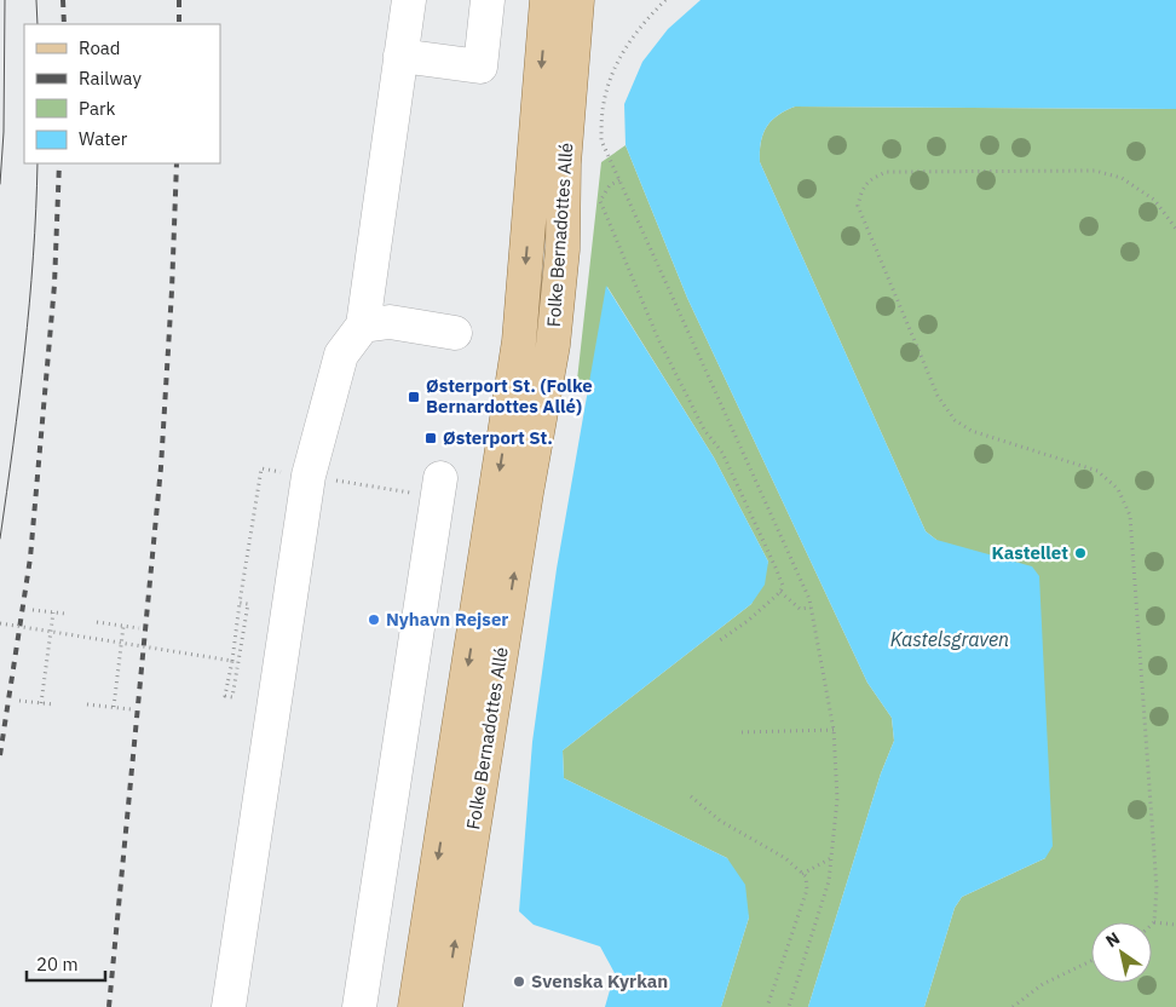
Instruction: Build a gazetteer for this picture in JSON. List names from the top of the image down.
{
  "streets": {
    "main road": ["Folke Bernadottes Allé"]
  },
  "water": ["Kastelsgraven"],
  "places": {
    "transit": ["Østerport St. (Folke Bernardottes Allé)", "Østerport St."],
    "other": ["Kastellet", "Nyhavn Rejser", "Svenska Kyrkan"]
  },
  "legend": [
    "Road",
    "Railway",
    "Park",
    "Water"
  ],
  "scale_bar": "20 m",
  "north": "top left"
}
